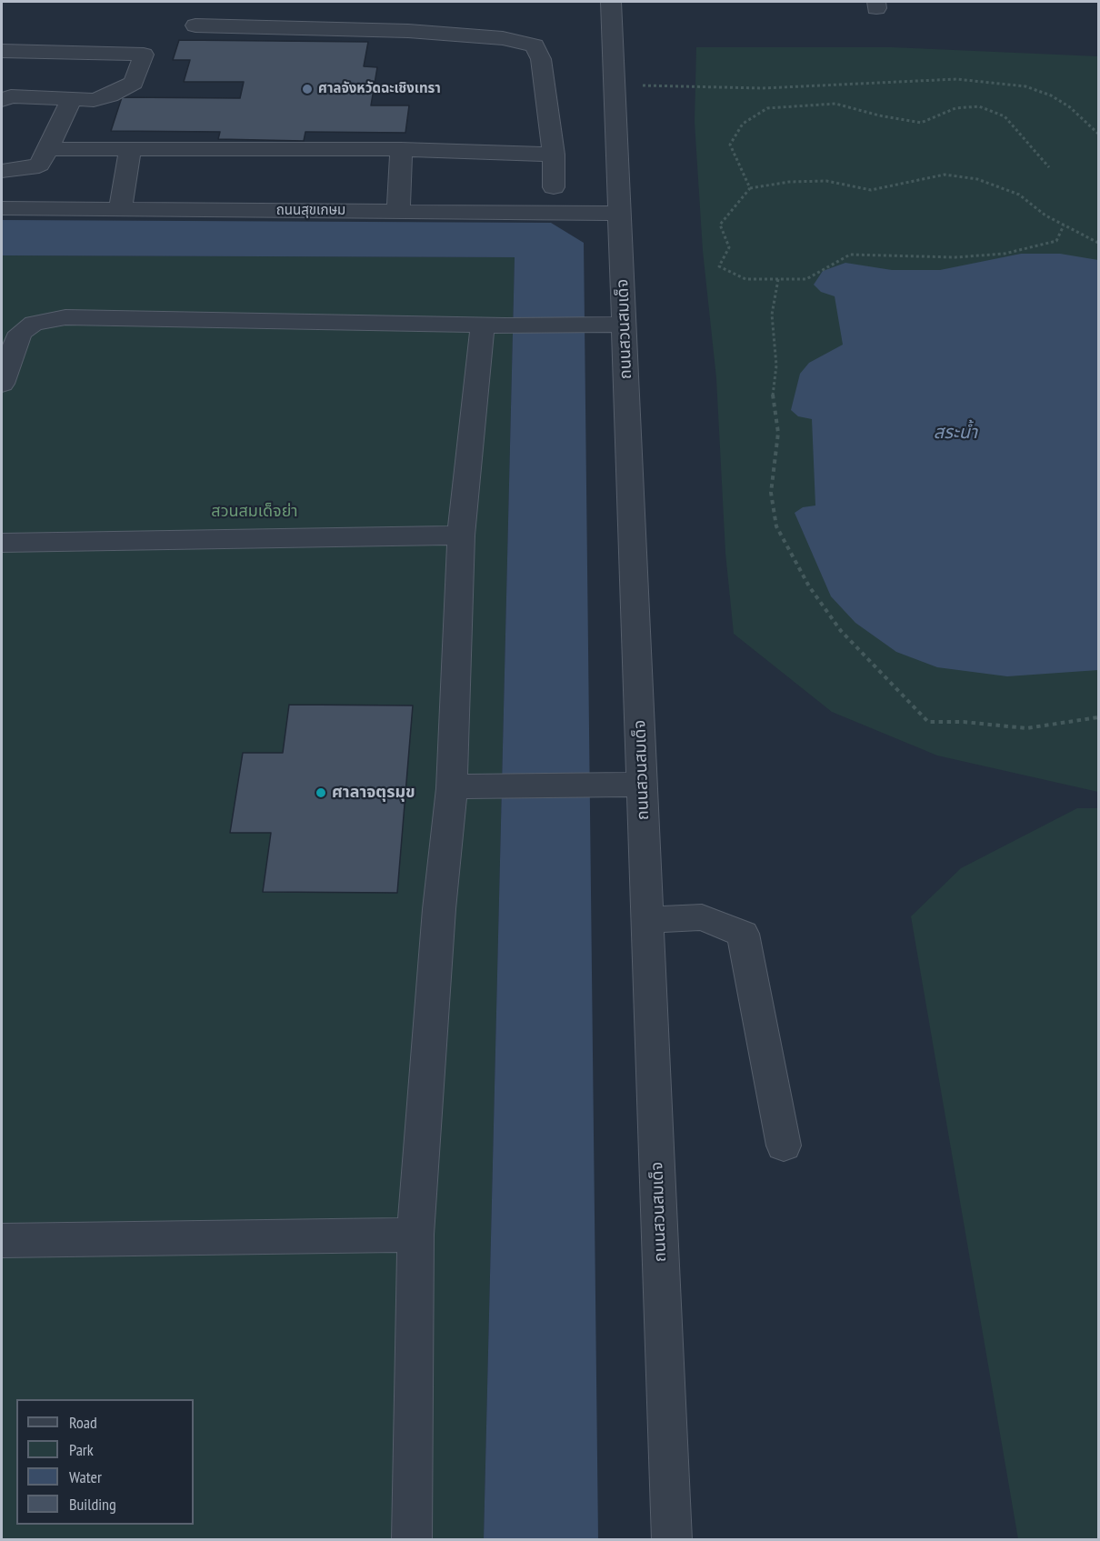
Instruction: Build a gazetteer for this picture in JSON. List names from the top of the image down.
{
  "streets": {
    "street": ["ถนนสุขเกษม", "ถนนสวนสมเด็จ"]
  },
  "crossings": [
    ["ถนนสุขเกษม", "ถนนสวนสมเด็จ"]
  ],
  "water": ["สระน้ำ"],
  "parks": ["สวนสมเด็จย่า"],
  "places": ["ศาลจังหวัดฉะเชิงเทรา", "ศาลาจตุรมุข"],
  "legend": [
    "Road",
    "Park",
    "Water",
    "Building"
  ]
}
